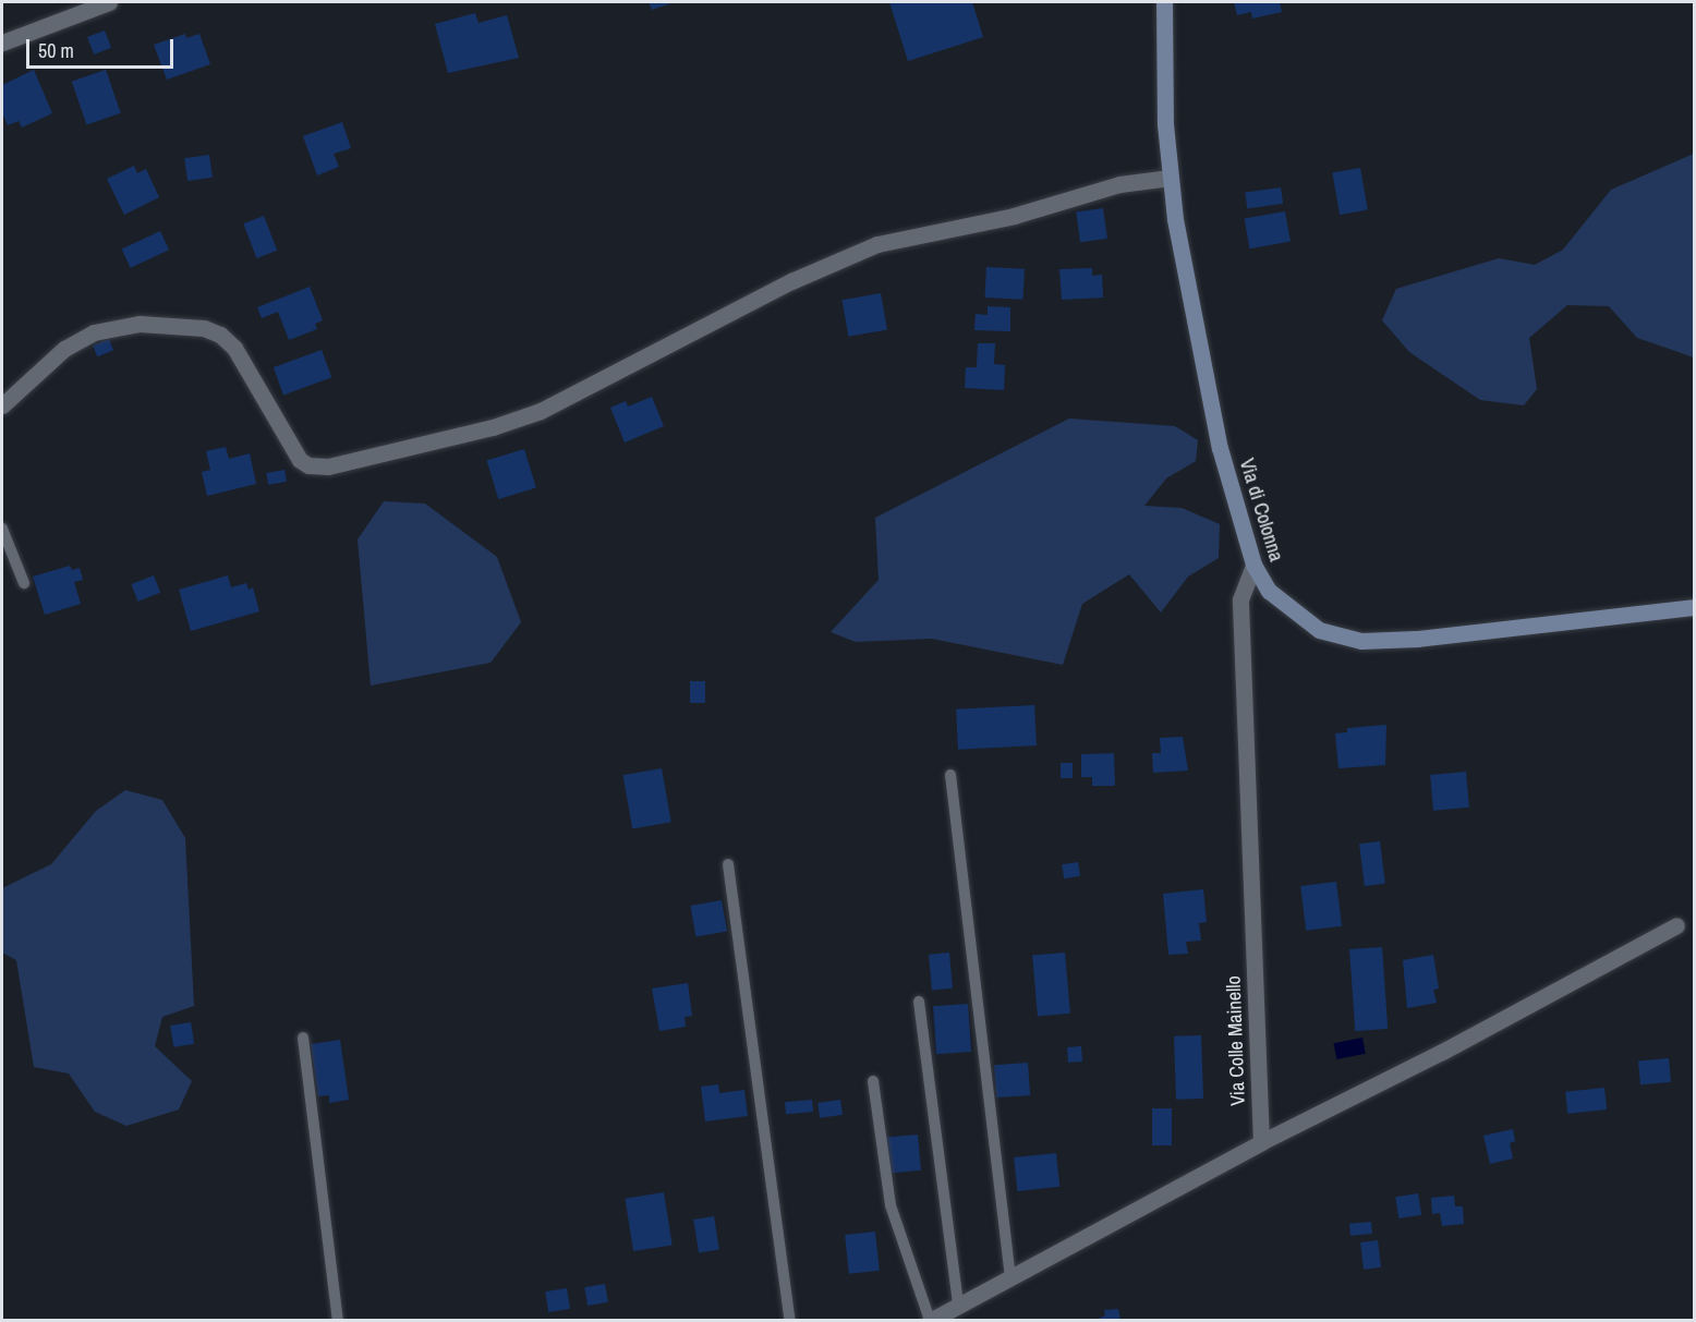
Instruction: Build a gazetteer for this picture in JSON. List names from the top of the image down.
{
  "streets": {
    "street": ["Via di Colonna", "Via Colle Mainello"]
  },
  "crossings": [
    ["Via di Colonna", "Via Colle Mainello"]
  ],
  "scale_bar": "50 m"
}
